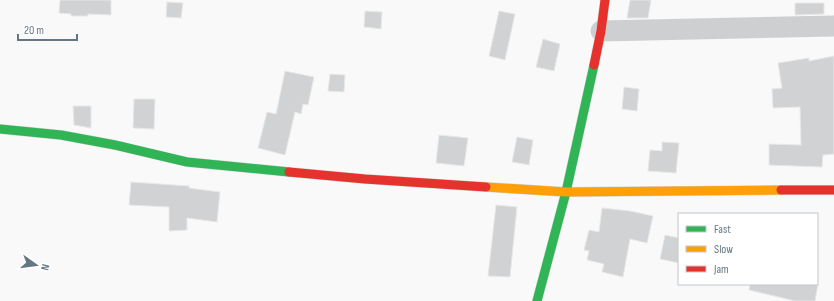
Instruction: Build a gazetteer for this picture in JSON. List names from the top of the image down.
{
  "legend": ["Fast", "Slow", "Jam"],
  "scale_bar": "20 m",
  "north": "right"
}
